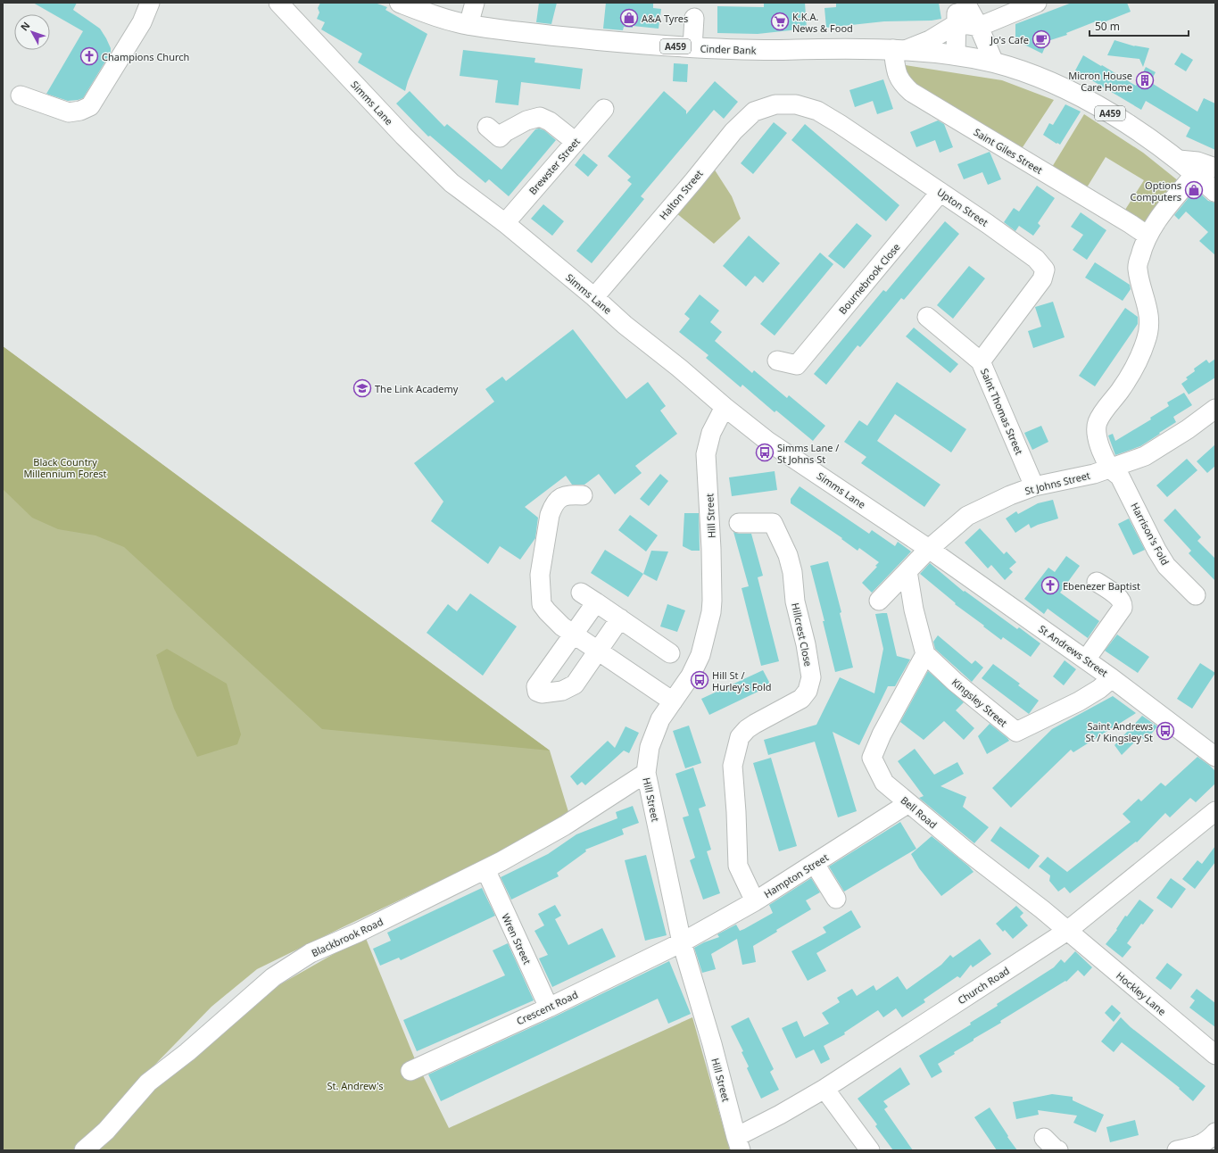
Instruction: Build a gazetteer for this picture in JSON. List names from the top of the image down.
{
  "streets": {
    "main road": ["A459", "Cinder Bank"],
    "street": [
      "Simms Lane",
      "Saint Giles Street",
      "Brewster Street",
      "Halton Street",
      "Upton Street",
      "Bournebrook Close",
      "Saint Thomas Street",
      "St Johns Street",
      "Hill Street",
      "Harrison's Fold",
      "Hillcrest Close",
      "St Andrews Street",
      "Kingsley Street",
      "Bell Road",
      "Hampton Street",
      "Blackbrook Road",
      "Wren Street",
      "Church Road",
      "Hockley Lane",
      "Crescent Road"
    ]
  },
  "crossings": [
    ["A459", "Cinder Bank"],
    ["A459", "Harrison's Fold"],
    ["Cinder Bank", "Saint Giles Street"],
    ["Simms Lane", "Brewster Street"],
    ["Simms Lane", "Halton Street"],
    ["Simms Lane", "St Johns Street"],
    ["Simms Lane", "Hill Street"],
    ["Simms Lane", "St Andrews Street"],
    ["Saint Giles Street", "Harrison's Fold"],
    ["Halton Street", "Upton Street"],
    ["Upton Street", "Bournebrook Close"],
    ["Upton Street", "Saint Thomas Street"],
    ["Saint Thomas Street", "St Johns Street"],
    ["St Johns Street", "Harrison's Fold"],
    ["St Johns Street", "St Andrews Street"],
    ["Hill Street", "Hampton Street"],
    ["Hill Street", "Blackbrook Road"],
    ["Hill Street", "Church Road"],
    ["Hill Street", "Crescent Road"],
    ["Hillcrest Close", "Hampton Street"],
    ["St Andrews Street", "Kingsley Street"],
    ["Kingsley Street", "Bell Road"],
    ["Bell Road", "Hampton Street"],
    ["Bell Road", "Church Road"],
    ["Bell Road", "Hockley Lane"],
    ["Hampton Street", "Crescent Road"],
    ["Blackbrook Road", "Wren Street"],
    ["Wren Street", "Crescent Road"],
    ["Church Road", "Hockley Lane"]
  ],
  "parks": ["Black Country Millennium Forest", "St. Andrew's"],
  "places": {
    "shop": ["A&A Tyres", "Options Computers"],
    "supermarket": ["K.K.A. News & Food"],
    "cafe": ["Jo's Cafe"],
    "church": ["Champions Church", "Ebenezer Baptist"],
    "building": ["Micron House Care Home"],
    "school or university": ["The Link Academy"],
    "bus stop": ["Simms Lane / St Johns St", "Hill St / Hurley's Fold", "Saint Andrews St / Kingsley St"]
  },
  "scale_bar": "50 m",
  "north": "top left"
}
